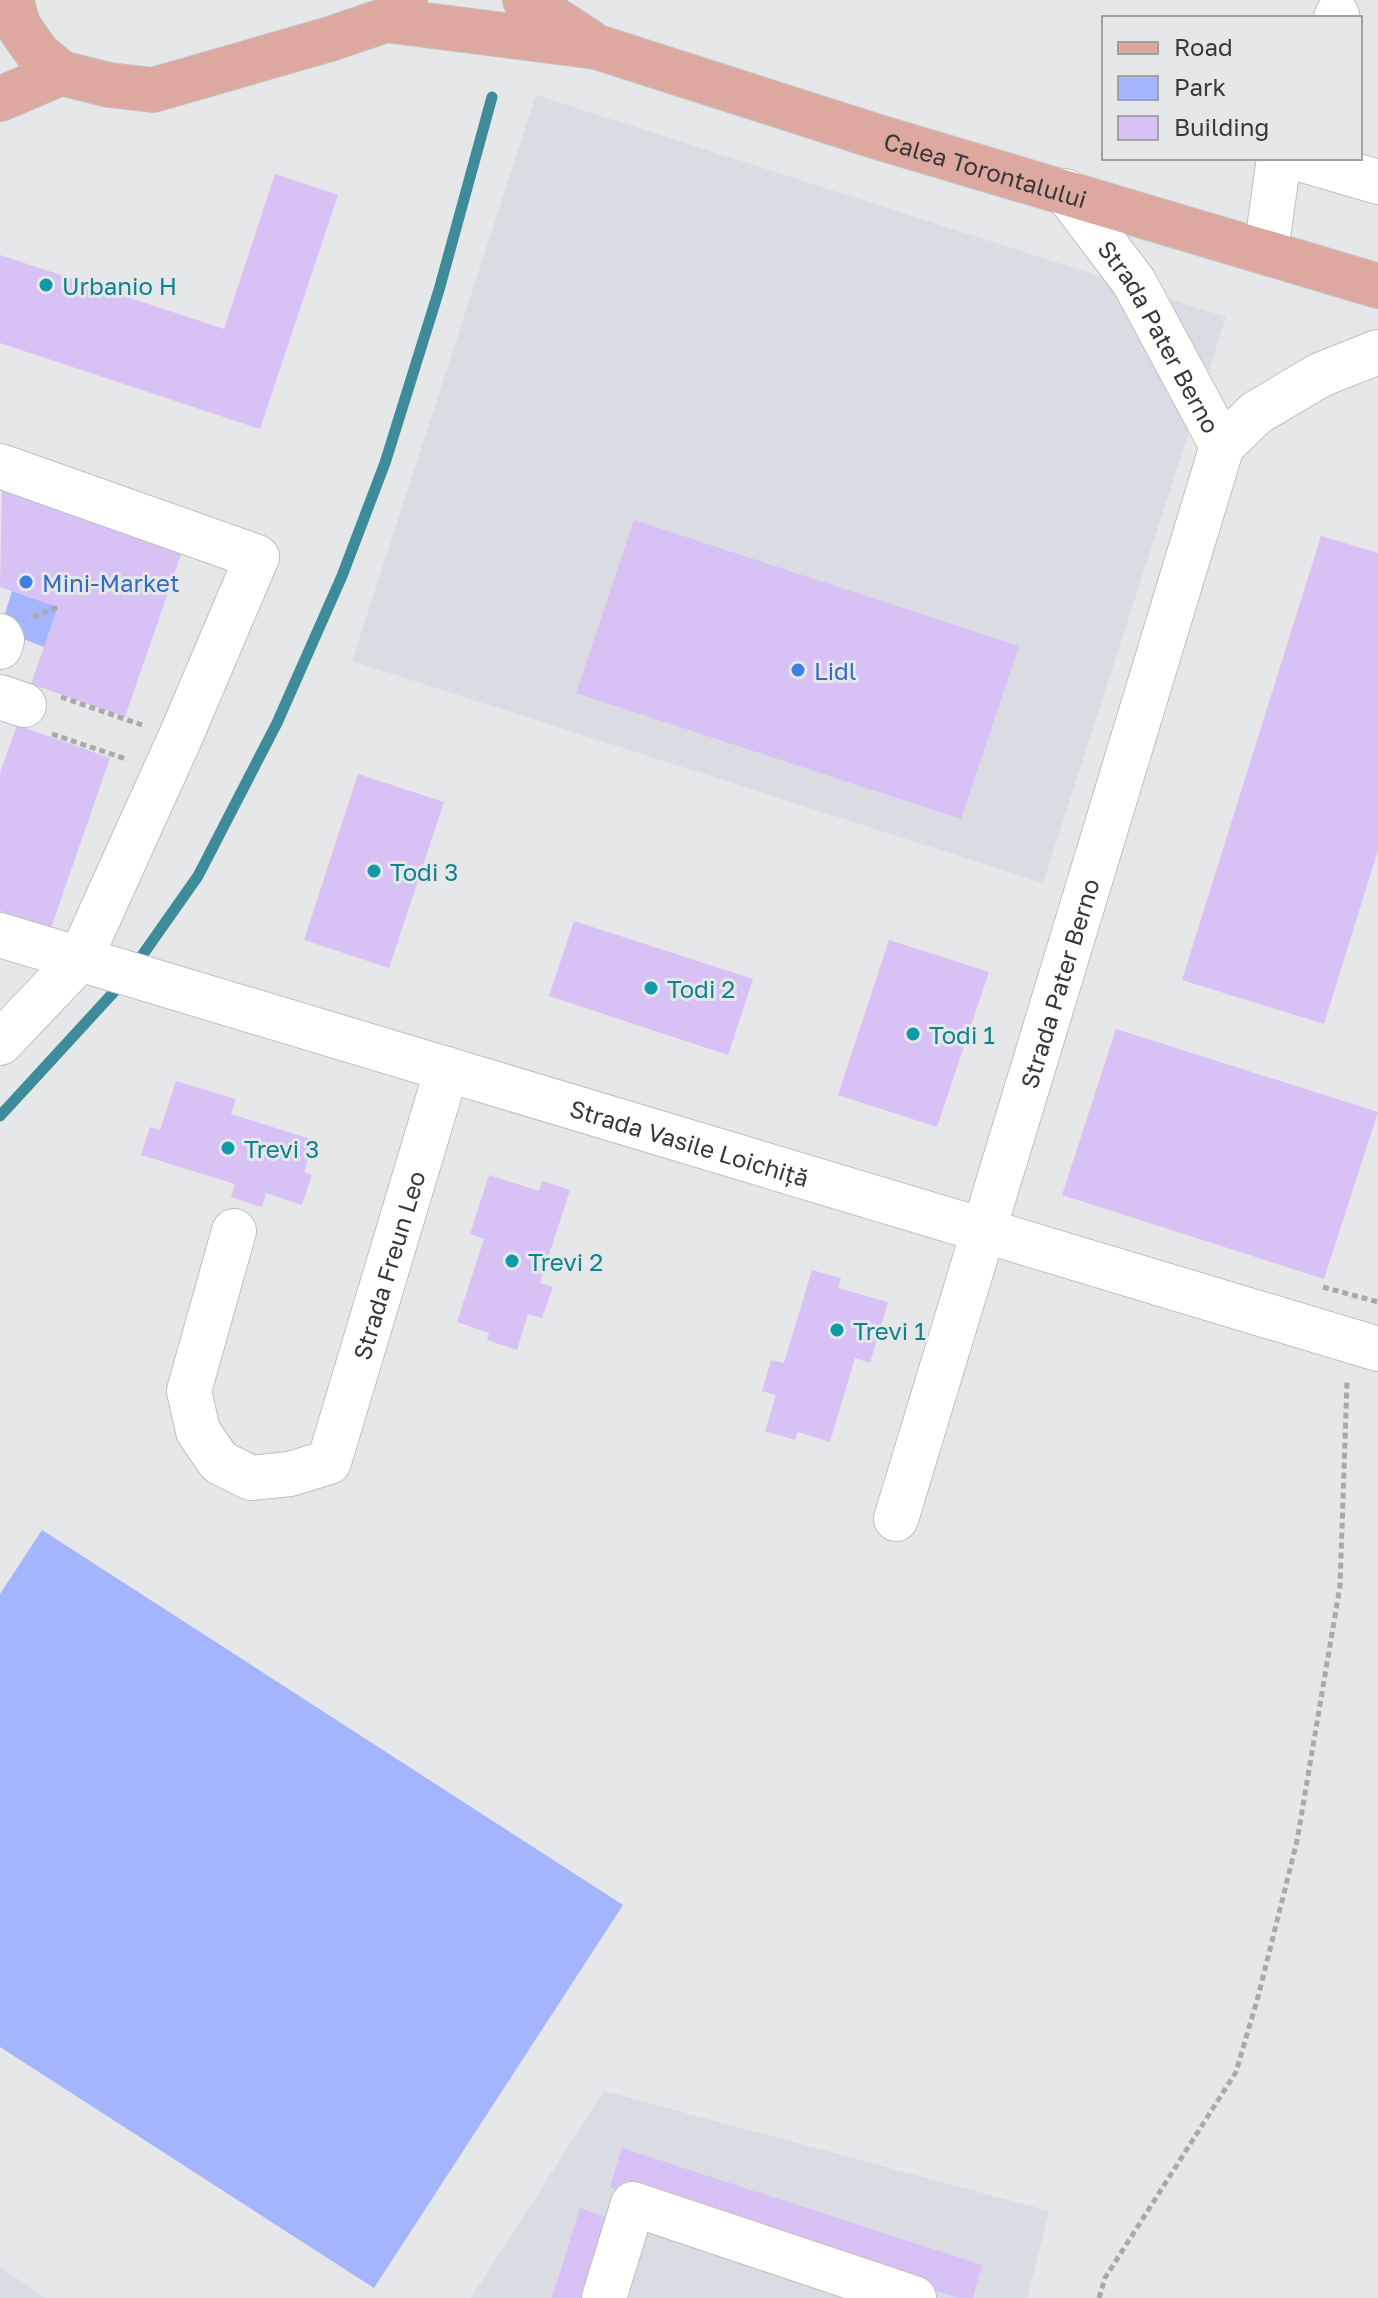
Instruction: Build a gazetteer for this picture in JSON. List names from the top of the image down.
{
  "streets": {
    "main road": ["Calea Torontalului"],
    "street": ["Strada Pater Berno", "Strada Vasile Loichiță", "Strada Freun Leo"]
  },
  "crossings": [
    ["Calea Torontalului", "Strada Pater Berno"],
    ["Strada Pater Berno", "Strada Vasile Loichiță"],
    ["Strada Vasile Loichiță", "Strada Freun Leo"]
  ],
  "places": [
    "Urbanio H",
    "Mini-Market",
    "Lidl",
    "Todi 3",
    "Todi 2",
    "Todi 1",
    "Trevi 3",
    "Trevi 2",
    "Trevi 1"
  ],
  "legend": ["Road", "Park", "Building"]
}
